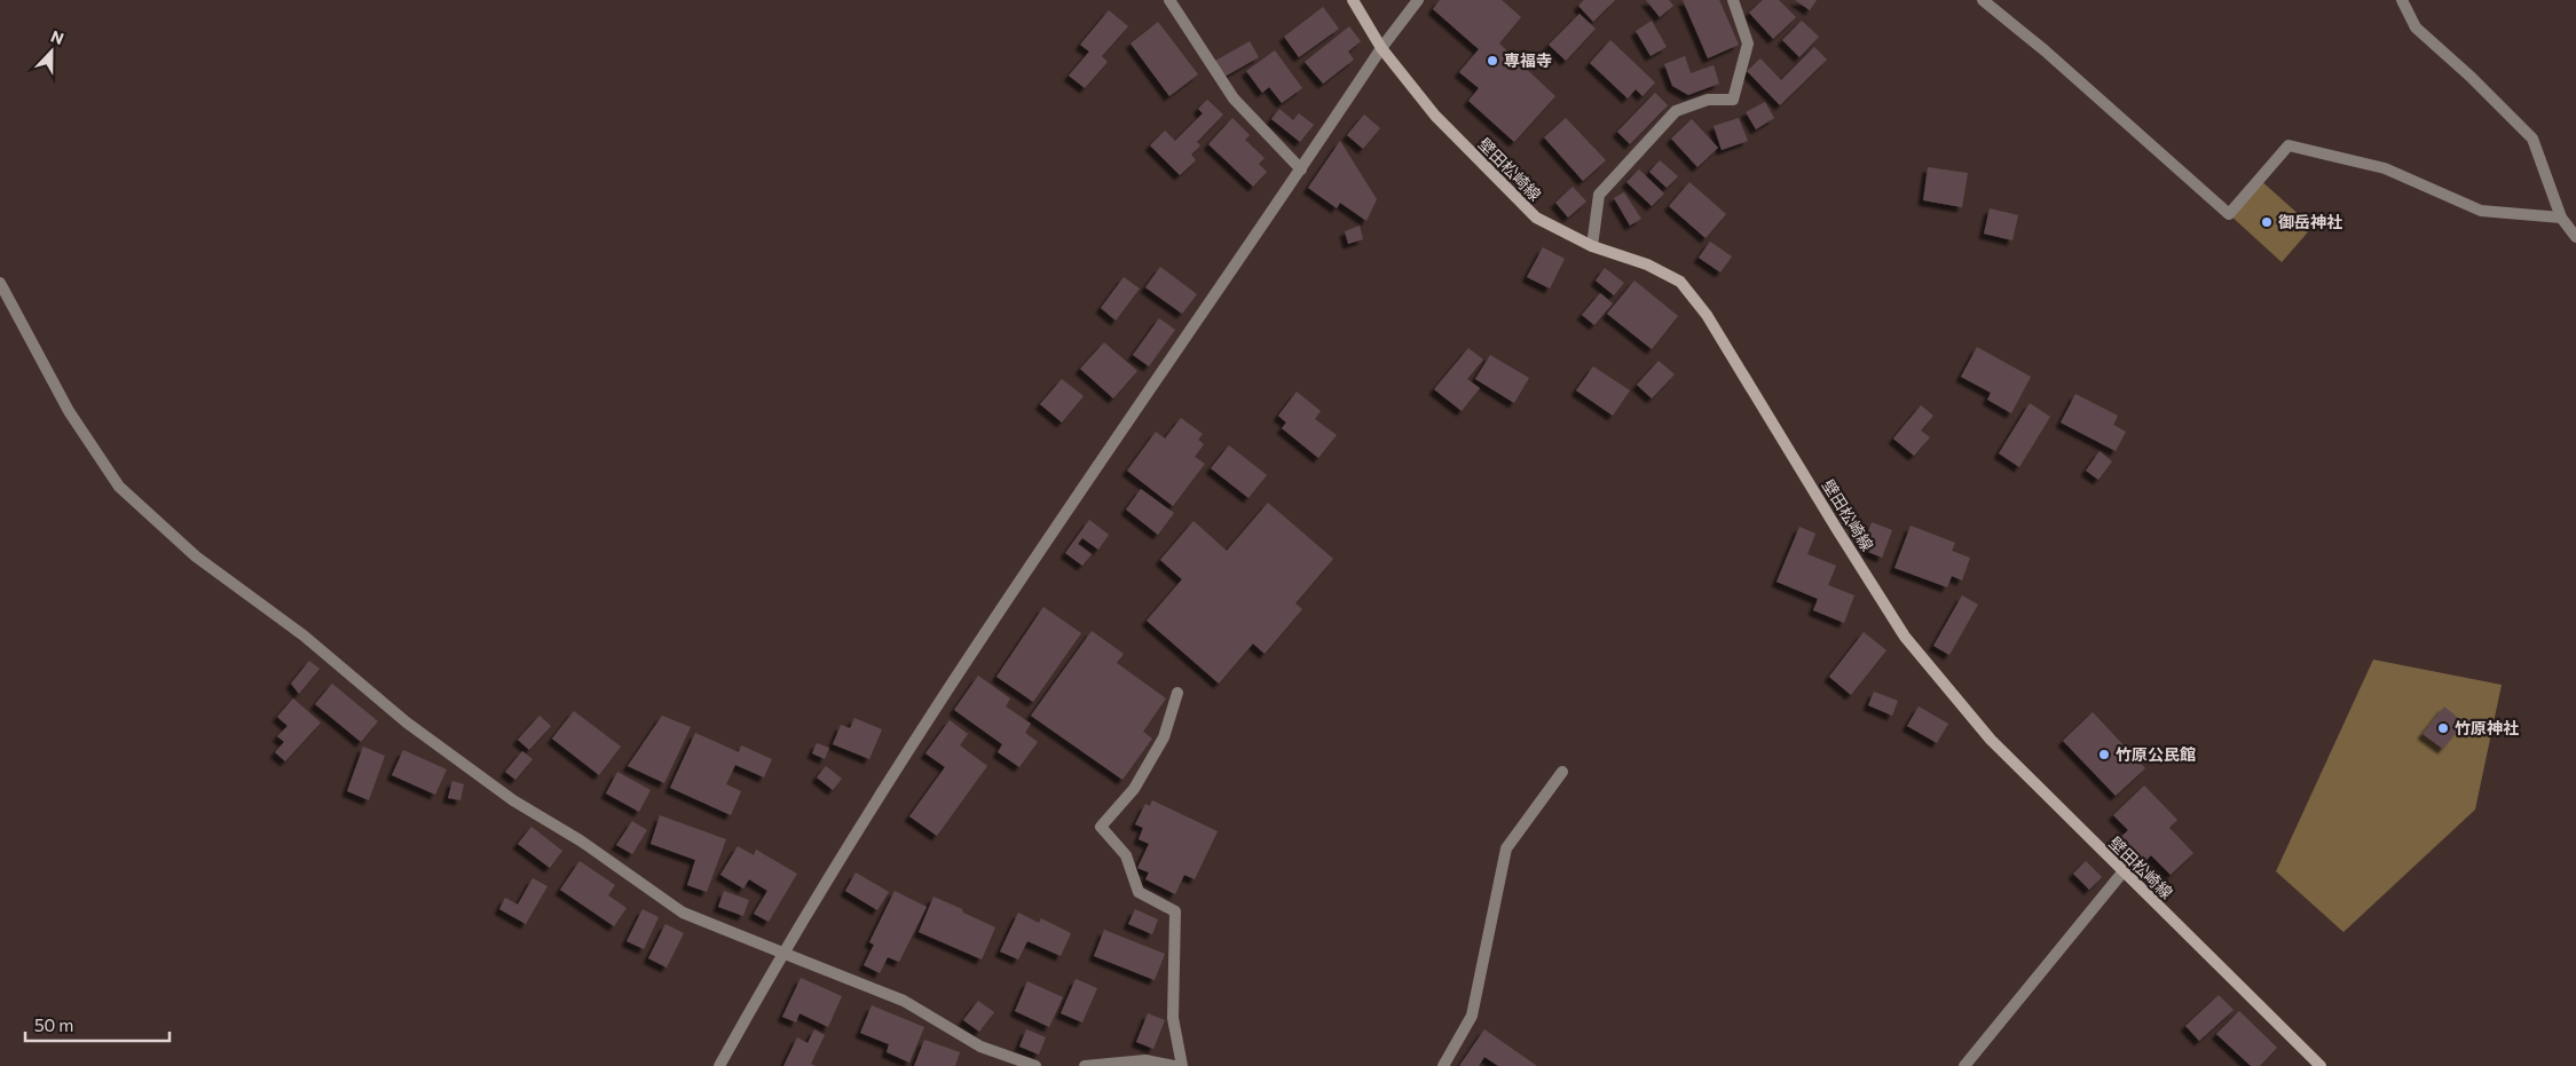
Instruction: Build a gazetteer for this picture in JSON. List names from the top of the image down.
{
  "streets": {
    "main road": ["壁田松崎線"]
  },
  "places": [
    "専福寺",
    "御岳神社",
    "竹原神社",
    "竹原公民館"
  ],
  "scale_bar": "50 m",
  "north": "top"
}
